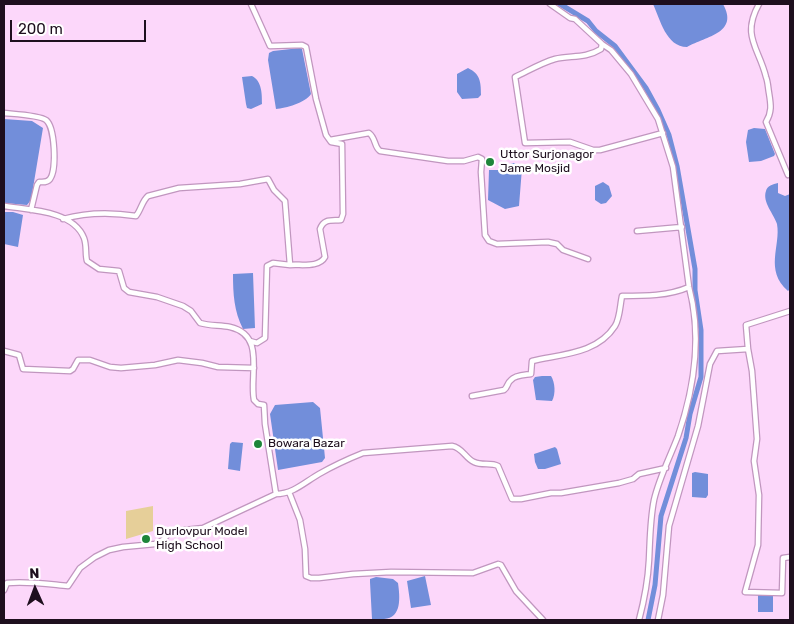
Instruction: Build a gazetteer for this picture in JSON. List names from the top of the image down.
{
  "places": ["Uttor Surjonagor Jame Mosjid", "Bowara Bazar", "Durlovpur Model High School"],
  "scale_bar": "200 m",
  "north": "top"
}
